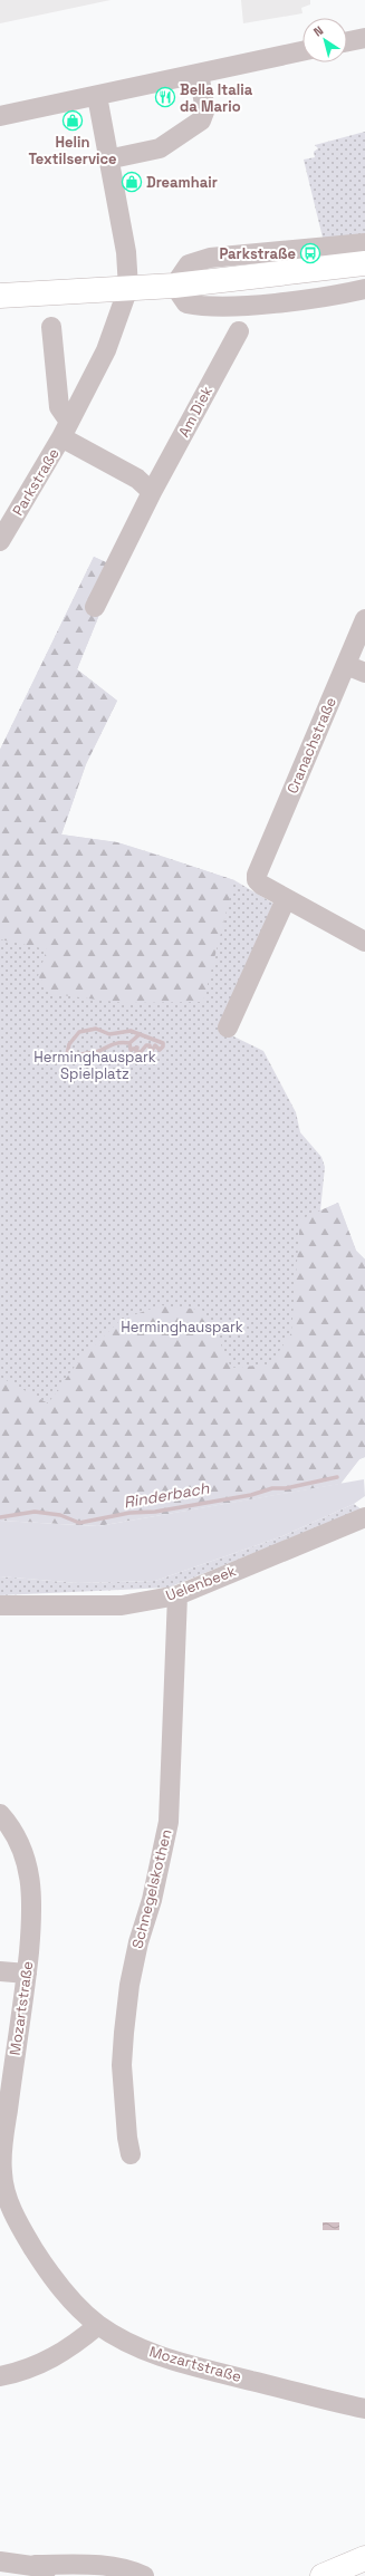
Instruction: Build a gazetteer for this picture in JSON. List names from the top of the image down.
{
  "streets": {
    "street": [
      "Am Diek",
      "Parkstraße",
      "Cranachstraße",
      "Uelenbeek",
      "Schnegelskothen",
      "Mozartstraße"
    ]
  },
  "crossings": [
    ["Uelenbeek", "Schnegelskothen"]
  ],
  "water": ["Rinderbach"],
  "parks": ["Herminghauspark Spielplatz", "Herminghauspark"],
  "places": {
    "restaurant": ["Bella Italia da Mario"],
    "shop": ["Helin Textilservice", "Dreamhair"],
    "bus stop": ["Parkstraße"]
  },
  "north": "top left"
}
